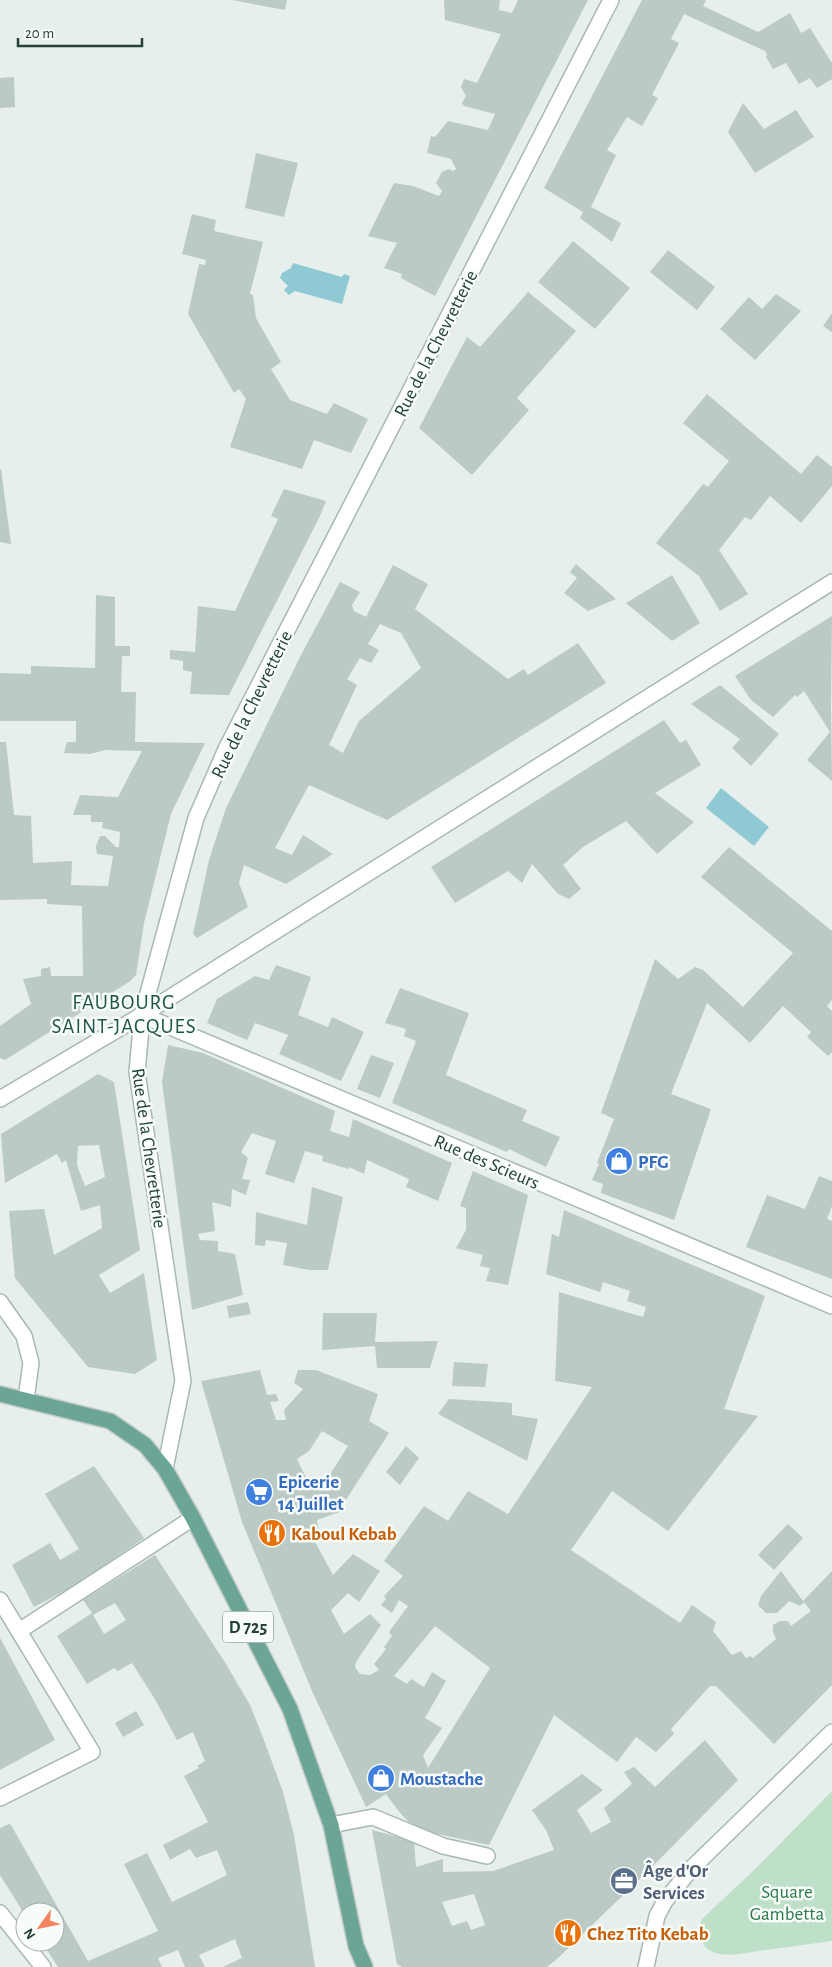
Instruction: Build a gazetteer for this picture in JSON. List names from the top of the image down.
{
  "streets": {
    "main road": ["D 725"],
    "street": ["Rue de la Chevretterie", "Rue des Scieurs"]
  },
  "crossings": [
    ["Rue de la Chevretterie", "Rue des Scieurs"],
    ["Rue de la Chevretterie", "D 725"]
  ],
  "districts": ["FAUBOURG SAINT-JACQUES"],
  "parks": ["Square Gambetta"],
  "places": {
    "shop": ["PFG", "Moustache"],
    "supermarket": ["Epicerie 14 Juillet"],
    "restaurant": ["Kaboul Kebab", "Chez Tito Kebab"],
    "office": ["Âge d'Or Services"]
  },
  "scale_bar": "20 m",
  "north": "bottom left"
}
